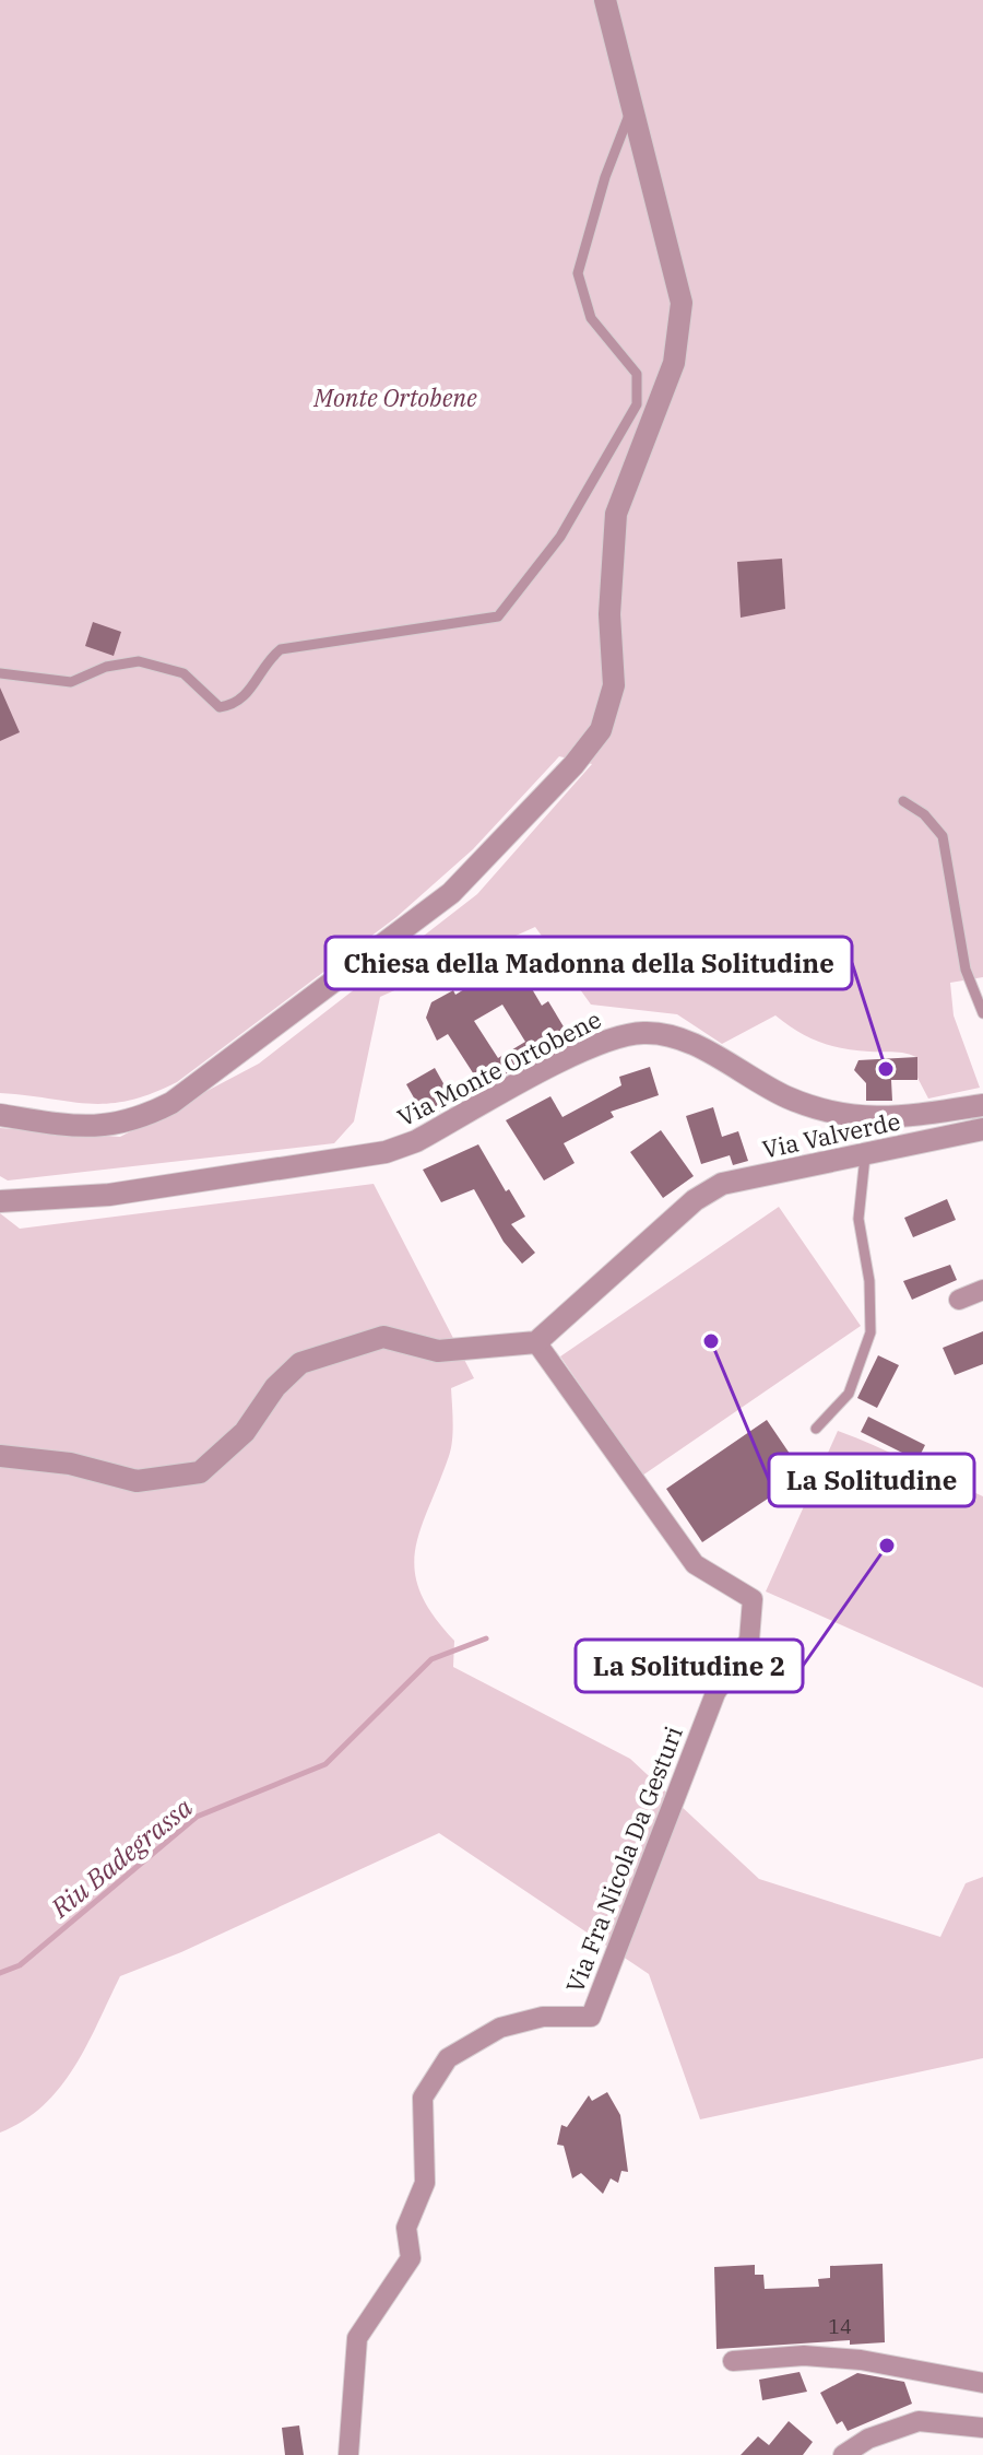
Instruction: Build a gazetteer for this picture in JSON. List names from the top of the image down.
{
  "streets": {
    "street": ["Via Monte Ortobene", "Via Valverde", "Via Fra Nicola Da Gesturi"]
  },
  "crossings": [
    ["Via Valverde", "Via Fra Nicola Da Gesturi"]
  ],
  "water": ["Riu Badegrassa"],
  "parks": ["Monte Ortobene"],
  "places": ["Chiesa della Madonna della Solitudine", "La Solitudine", "La Solitudine 2"],
  "house_numbers": ["14"]
}
